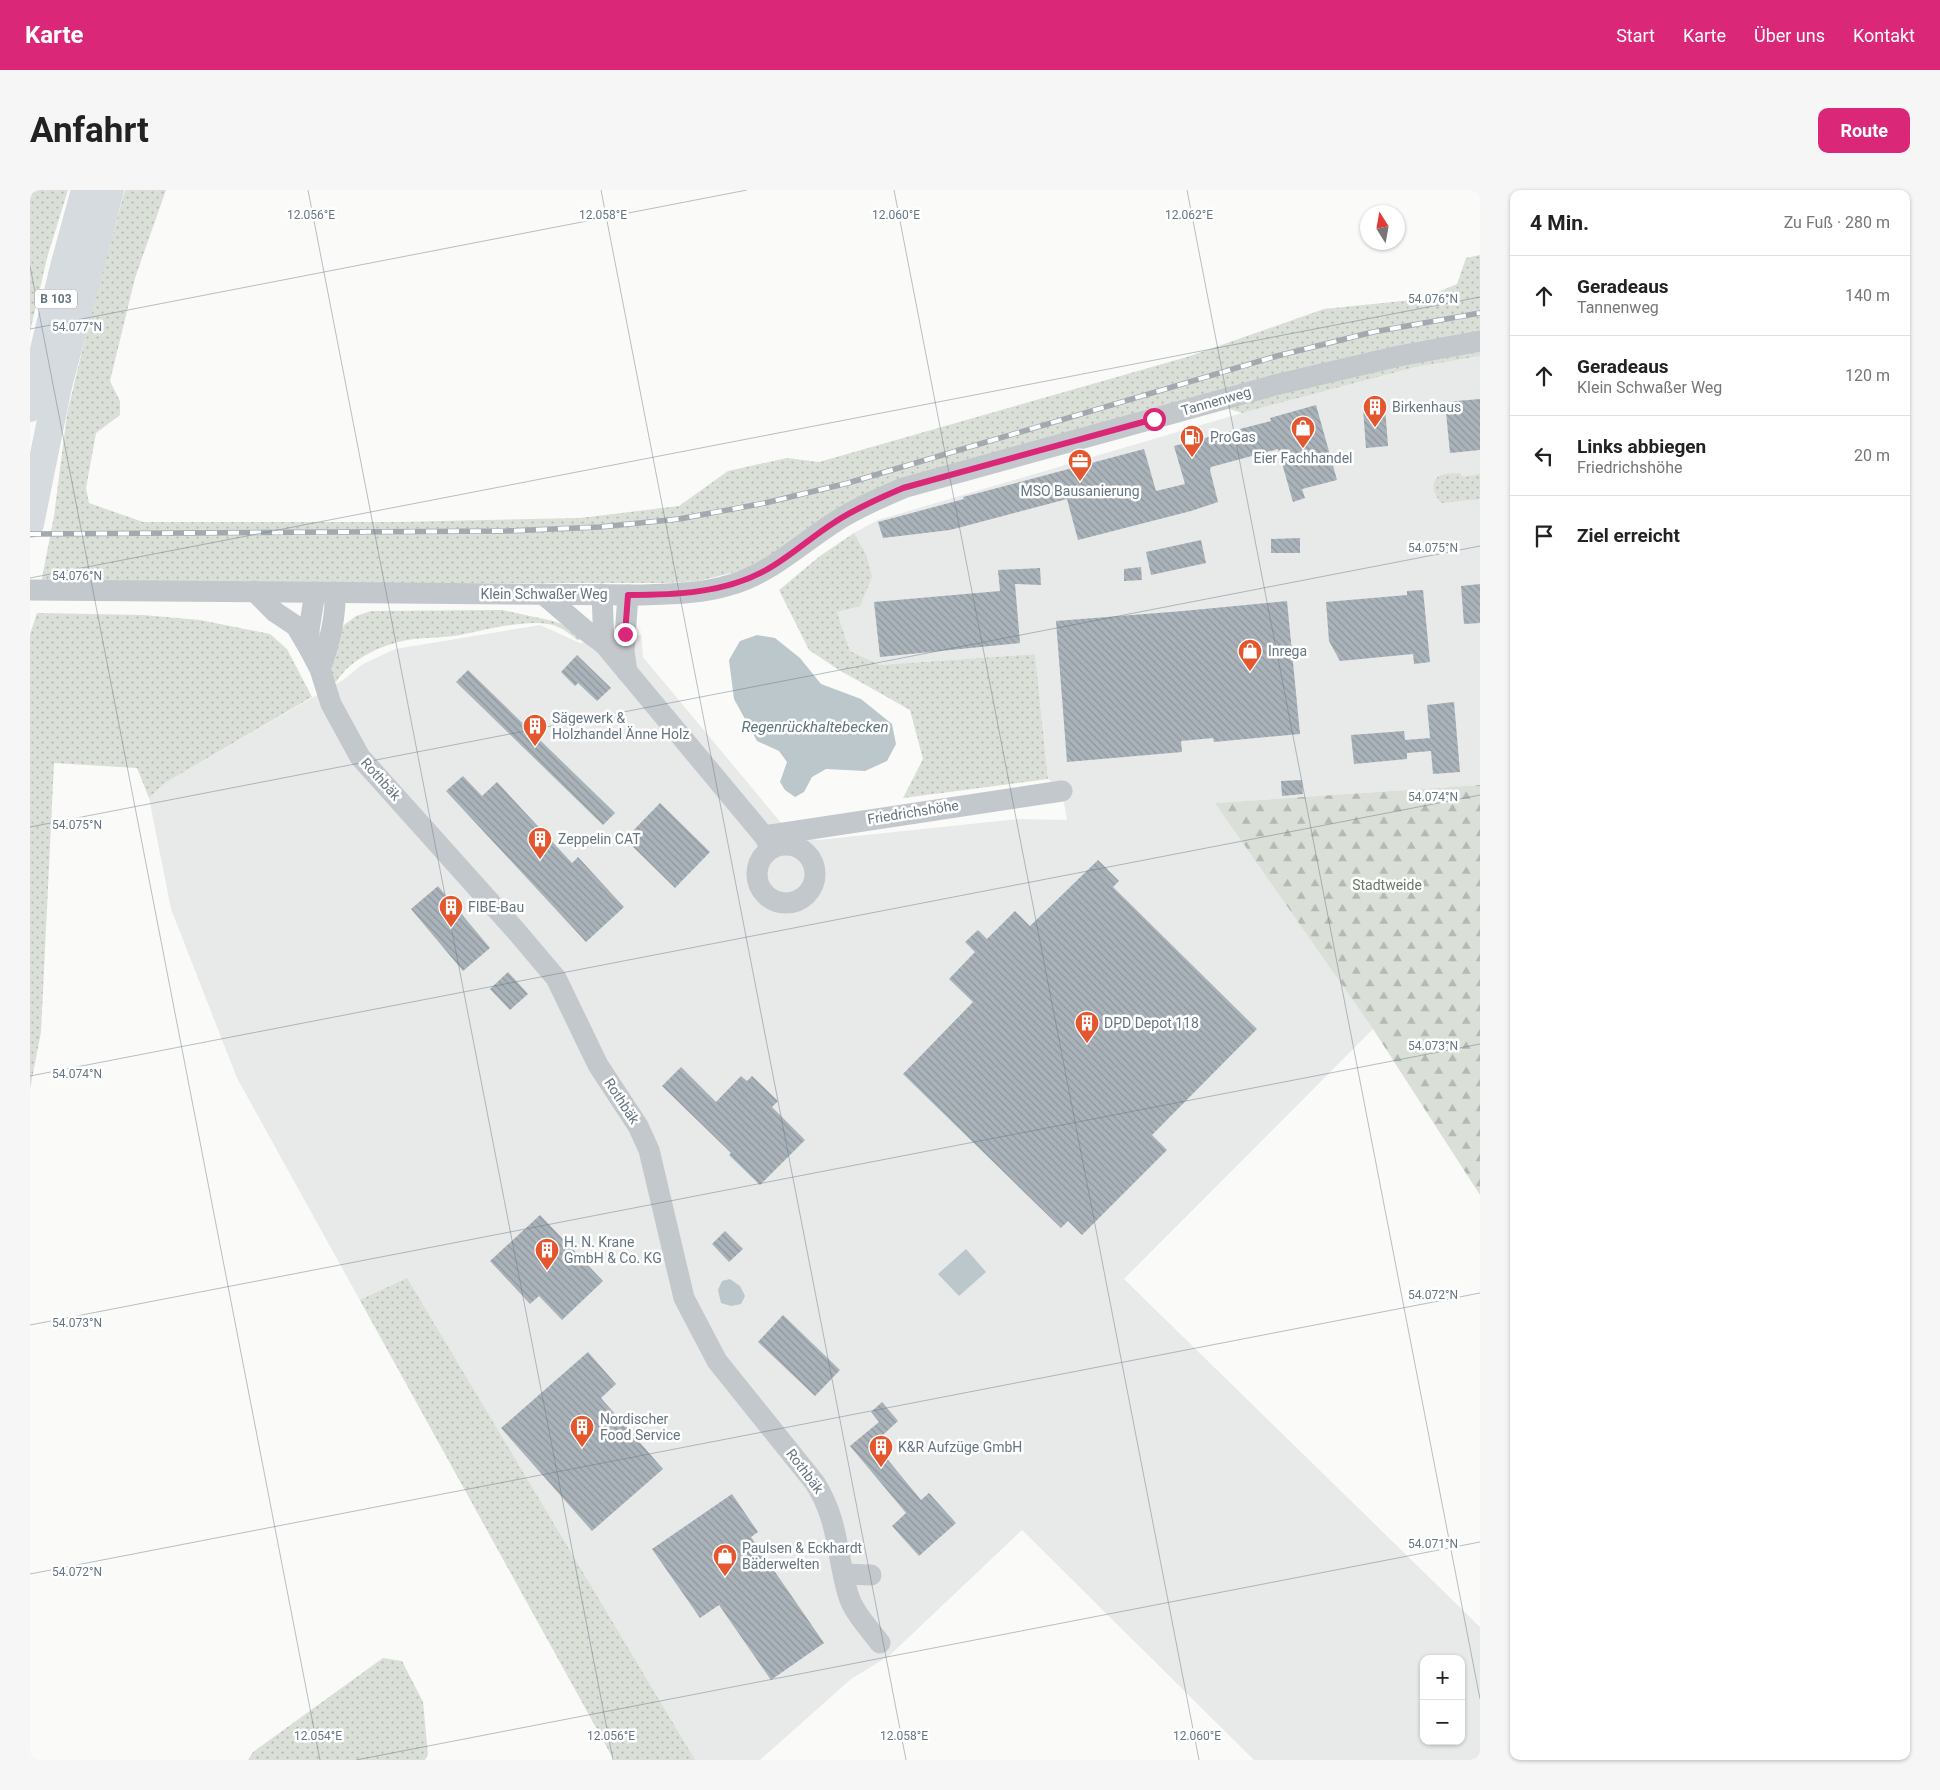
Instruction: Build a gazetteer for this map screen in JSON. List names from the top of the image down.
{
  "streets": {
    "highway": ["B 103"],
    "street": [
      "Tannenweg",
      "Klein Schwaßer Weg",
      "Rothbäk",
      "Friedrichshöhe"
    ]
  },
  "crossings": [
    ["Tannenweg", "Klein Schwaßer Weg"],
    ["Klein Schwaßer Weg", "Rothbäk"],
    ["Klein Schwaßer Weg", "Friedrichshöhe"]
  ],
  "water": ["Regenrückhaltebecken"],
  "parks": ["Stadtweide"],
  "places": {
    "building": [
      "Birkenhaus",
      "Sägewerk & Holzhandel Änne Holz",
      "Zeppelin CAT",
      "FIBE-Bau",
      "DPD Depot 118",
      "H. N. Krane GmbH & Co. KG",
      "Nordischer Food Service",
      "K&R Aufzüge GmbH"
    ],
    "shop": ["Eier Fachhandel", "Inrega", "Paulsen & Eckhardt Bäderwelten"],
    "fuel station": ["ProGas"],
    "office": ["MSO Bausanierung"]
  },
  "north": "top",
  "page": {
    "header": "Karte",
    "nav": [
      "Start",
      "Karte",
      "Über uns",
      "Kontakt"
    ],
    "buttons": "Route",
    "title": "Anfahrt",
    "heading": ["4 Min.", "Zu Fuß · 280 m"],
    "list": [
      ["Geradeaus", "Tannenweg", "140 m"],
      ["Geradeaus", "Klein Schwaßer Weg", "120 m"],
      ["Links abbiegen", "Friedrichshöhe", "20 m"],
      "Ziel erreicht"
    ],
    "map_buttons": ["+", "−"]
  },
  "coordinates": [
    "12.056°E",
    "12.058°E",
    "12.060°E",
    "12.062°E",
    "54.076°N",
    "54.077°N",
    "54.075°N",
    "54.074°N",
    "54.073°N",
    "54.072°N",
    "54.071°N",
    "12.054°E"
  ]
}
